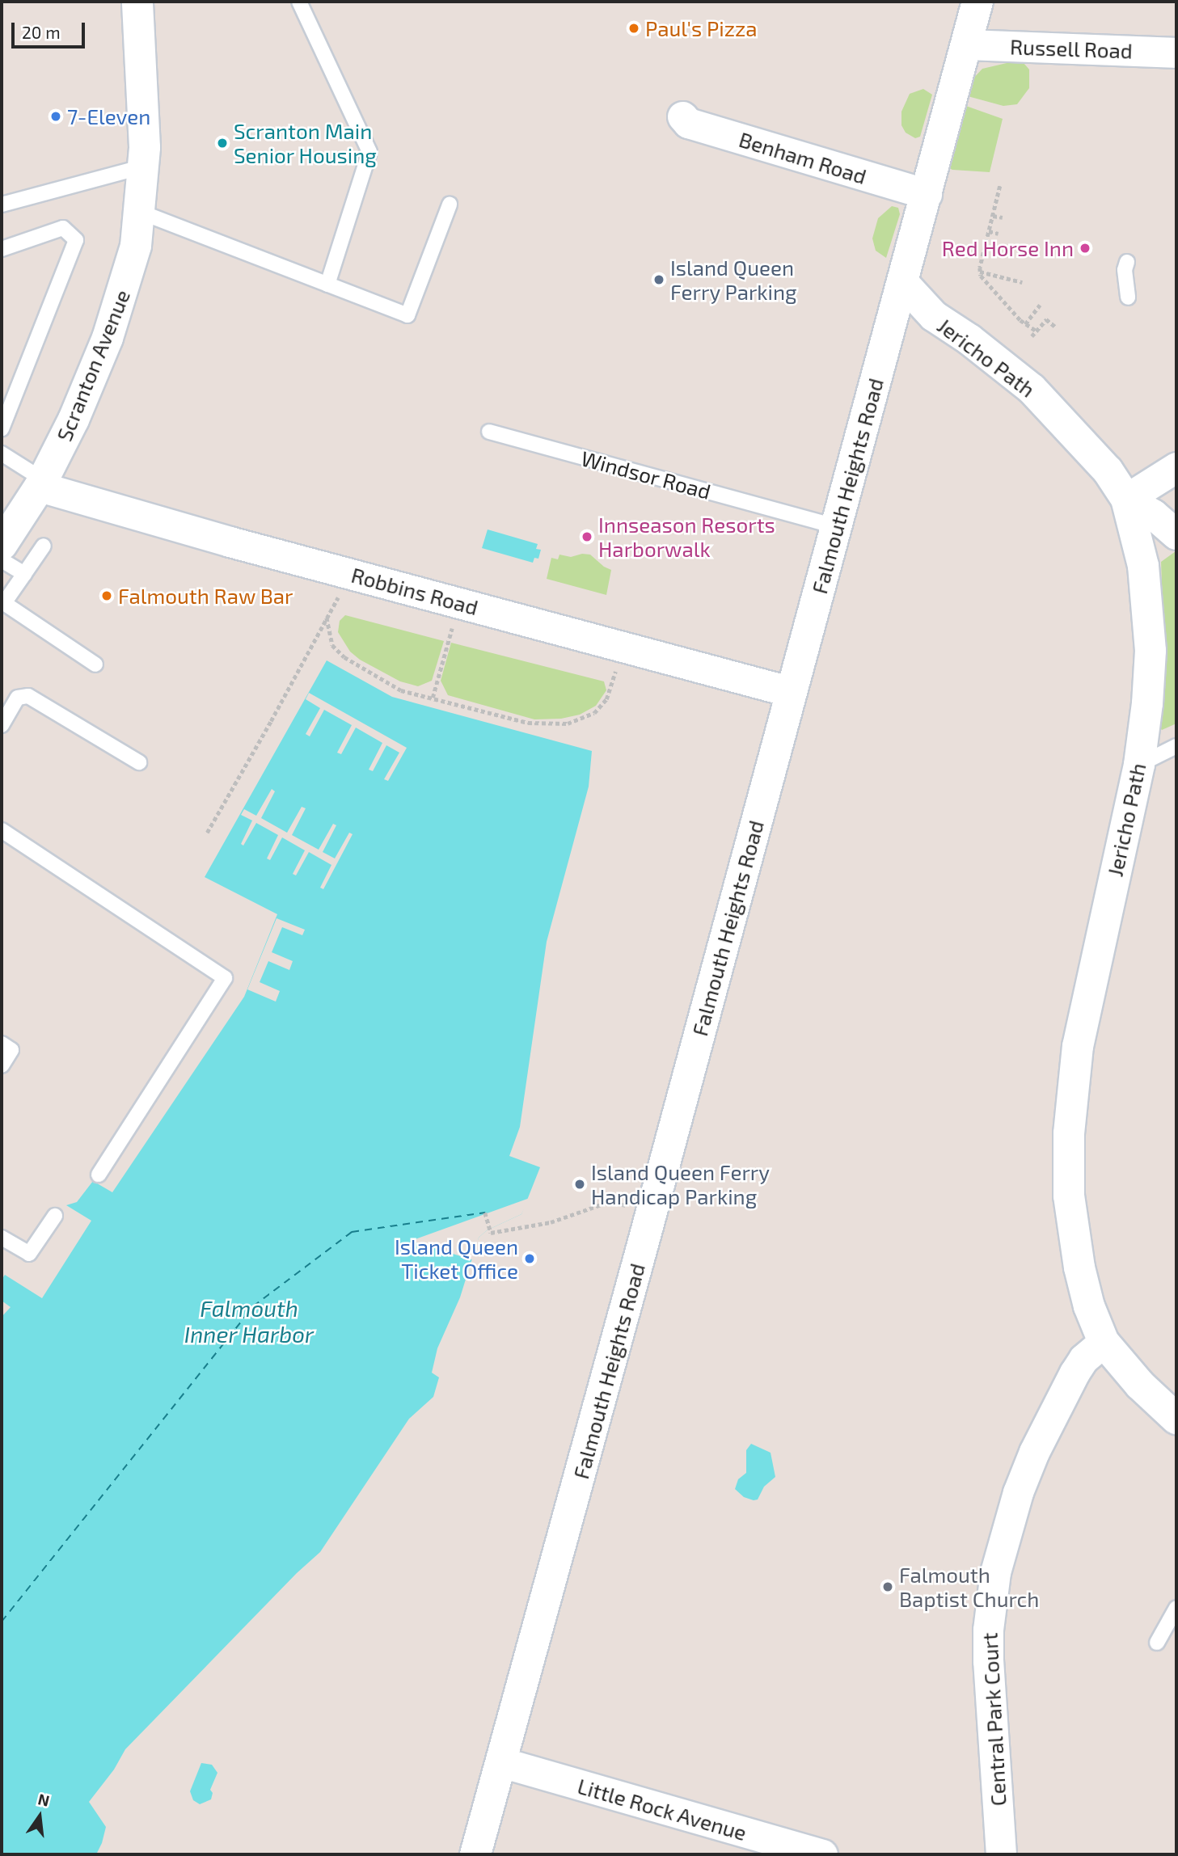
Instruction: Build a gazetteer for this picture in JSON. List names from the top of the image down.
{
  "streets": {
    "main road": ["Jericho Path", "Scranton Avenue", "Falmouth Heights Road"],
    "street": [
      "Russell Road",
      "Benham Road",
      "Robbins Road",
      "Central Park Court",
      "Little Rock Avenue"
    ],
    "lane": ["Windsor Road"]
  },
  "crossings": [
    ["Russell Road", "Falmouth Heights Road"],
    ["Benham Road", "Falmouth Heights Road"],
    ["Jericho Path", "Falmouth Heights Road"],
    ["Jericho Path", "Central Park Court"],
    ["Scranton Avenue", "Robbins Road"],
    ["Windsor Road", "Falmouth Heights Road"],
    ["Falmouth Heights Road", "Robbins Road"],
    ["Falmouth Heights Road", "Little Rock Avenue"]
  ],
  "water": ["Falmouth Inner Harbor"],
  "places": [
    "Paul's Pizza",
    "7-Eleven",
    "Scranton Main Senior Housing",
    "Red Horse Inn",
    "Island Queen Ferry Parking",
    "Innseason Resorts Harborwalk",
    "Falmouth Raw Bar",
    "Island Queen Ferry Handicap Parking",
    "Island Queen Ticket Office",
    "Falmouth Baptist Church"
  ],
  "scale_bar": "20 m",
  "north": "top"
}
